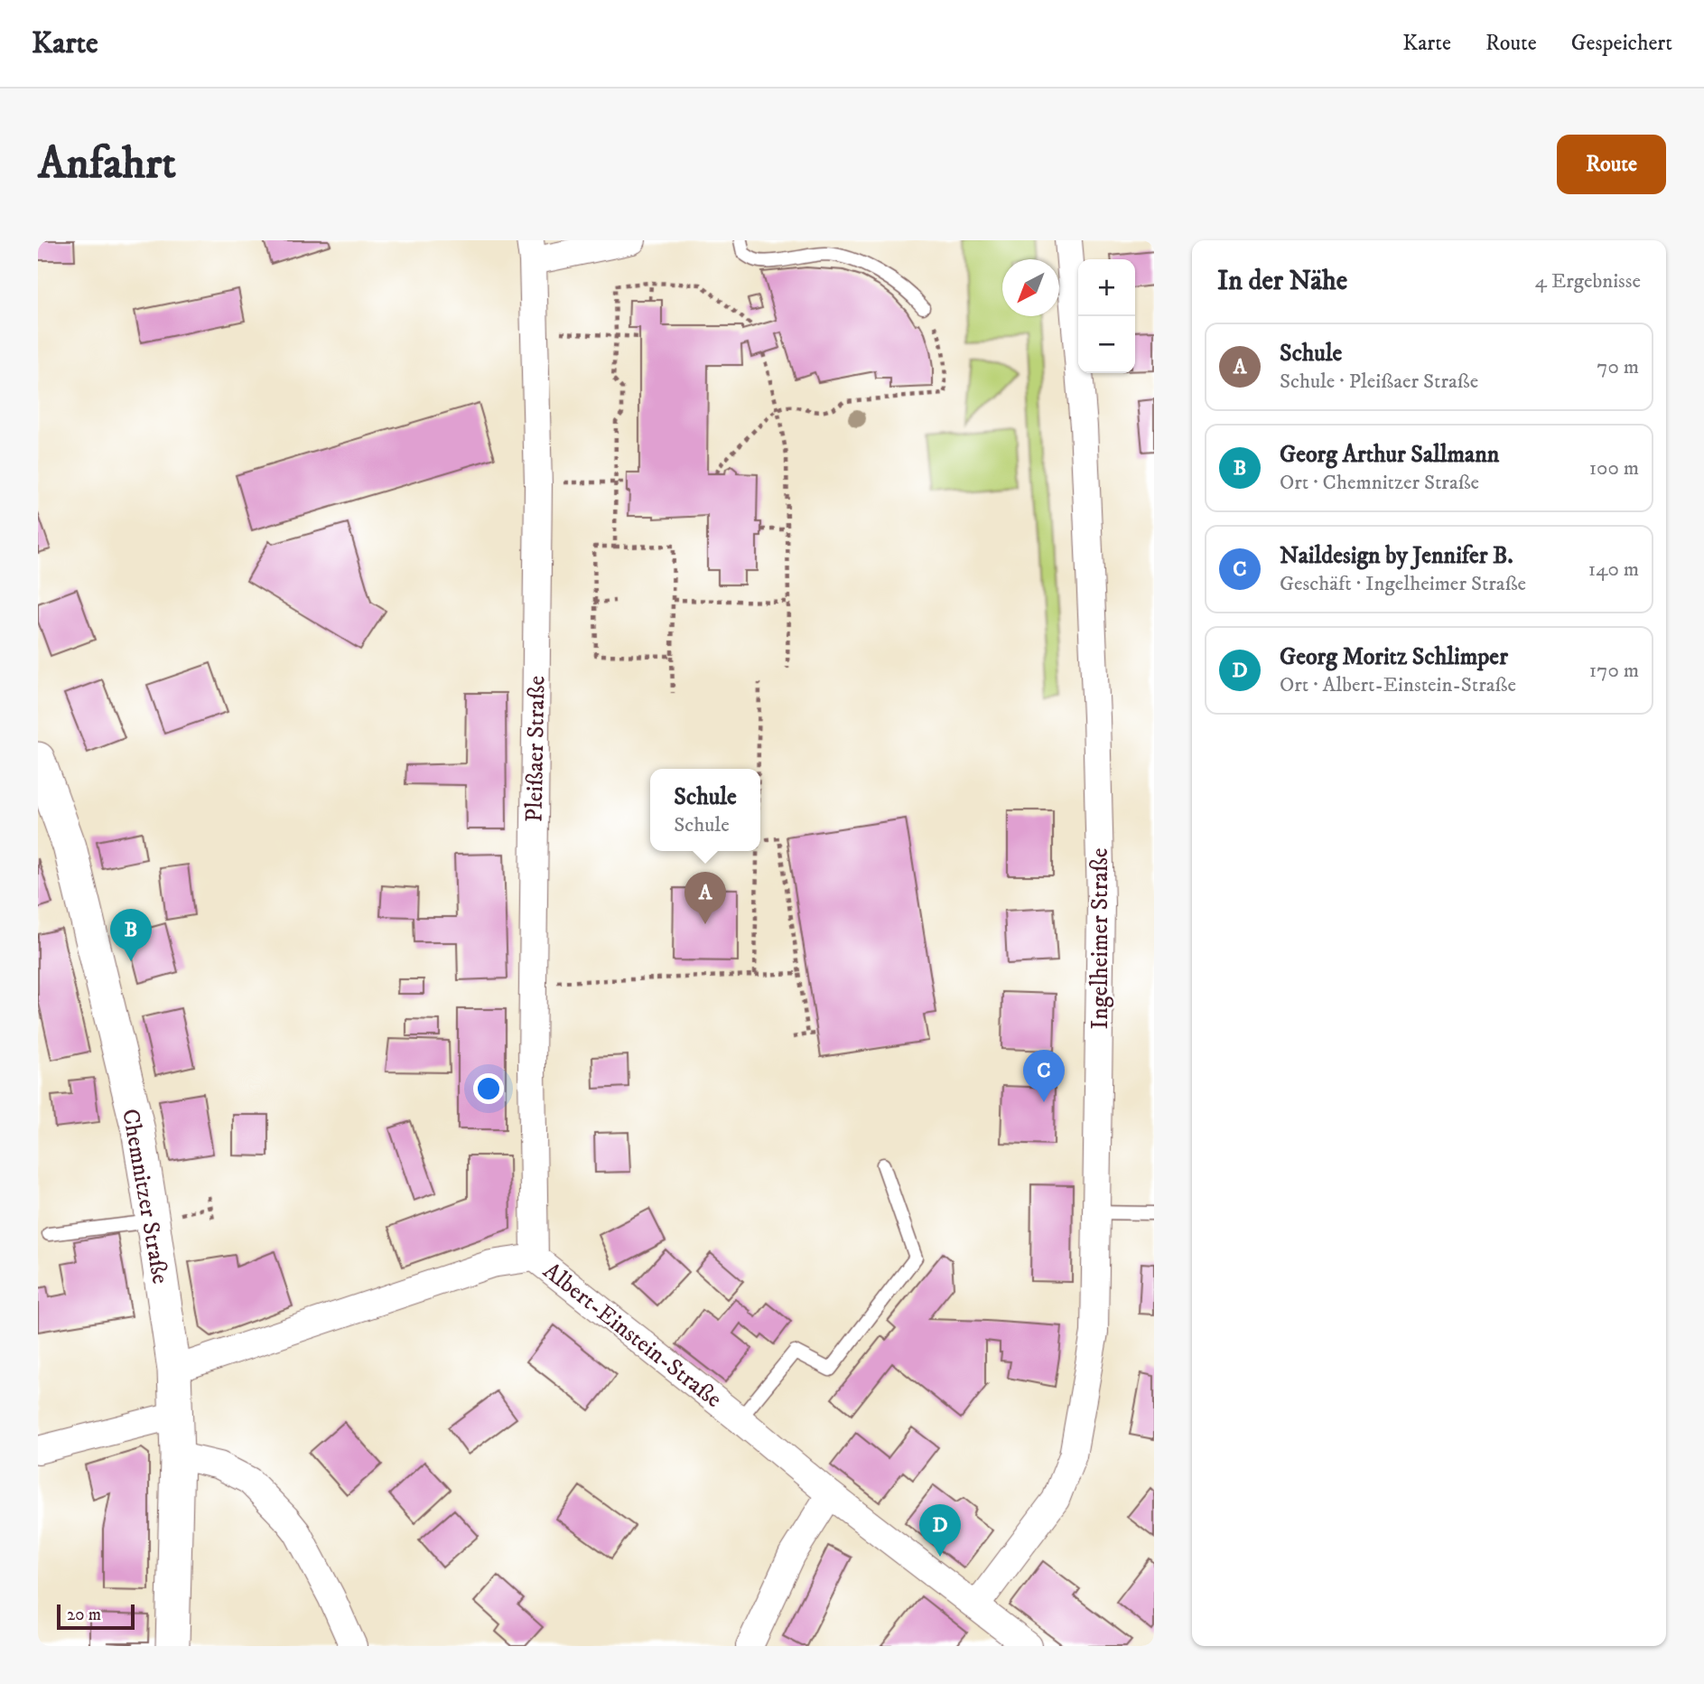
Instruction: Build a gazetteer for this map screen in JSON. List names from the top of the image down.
{
  "streets": {
    "street": [
      "Pleißaer Straße",
      "Ingelheimer Straße",
      "Chemnitzer Straße",
      "Albert-Einstein-Straße"
    ]
  },
  "crossings": [
    ["Pleißaer Straße", "Albert-Einstein-Straße"],
    ["Ingelheimer Straße", "Albert-Einstein-Straße"],
    ["Chemnitzer Straße", "Albert-Einstein-Straße"]
  ],
  "scale_bar": "20 m",
  "north": "bottom left",
  "page": {
    "header": "Karte",
    "nav": ["Karte", "Route", "Gespeichert"],
    "buttons": "Route",
    "title": "Anfahrt",
    "heading": ["In der Nähe", "4 Ergebnisse"],
    "map_buttons": ["+", "−"],
    "list": [
      {
        "mark": "A",
        "name": "Schule",
        "note": "Schule · Pleißaer Straße",
        "value": "70 m"
      },
      {
        "mark": "B",
        "name": "Georg Arthur Sallmann",
        "note": "Ort · Chemnitzer Straße",
        "value": "100 m"
      },
      {
        "mark": "C",
        "name": "Naildesign by Jennifer B.",
        "note": "Geschäft · Ingelheimer Straße",
        "value": "140 m"
      },
      {
        "mark": "D",
        "name": "Georg Moritz Schlimper",
        "note": "Ort · Albert-Einstein-Straße",
        "value": "170 m"
      }
    ],
    "popup": ["Schule", "Schule"],
    "pins": [
      "A",
      "B",
      "C",
      "D"
    ],
    "scale": "20 m"
  }
}
